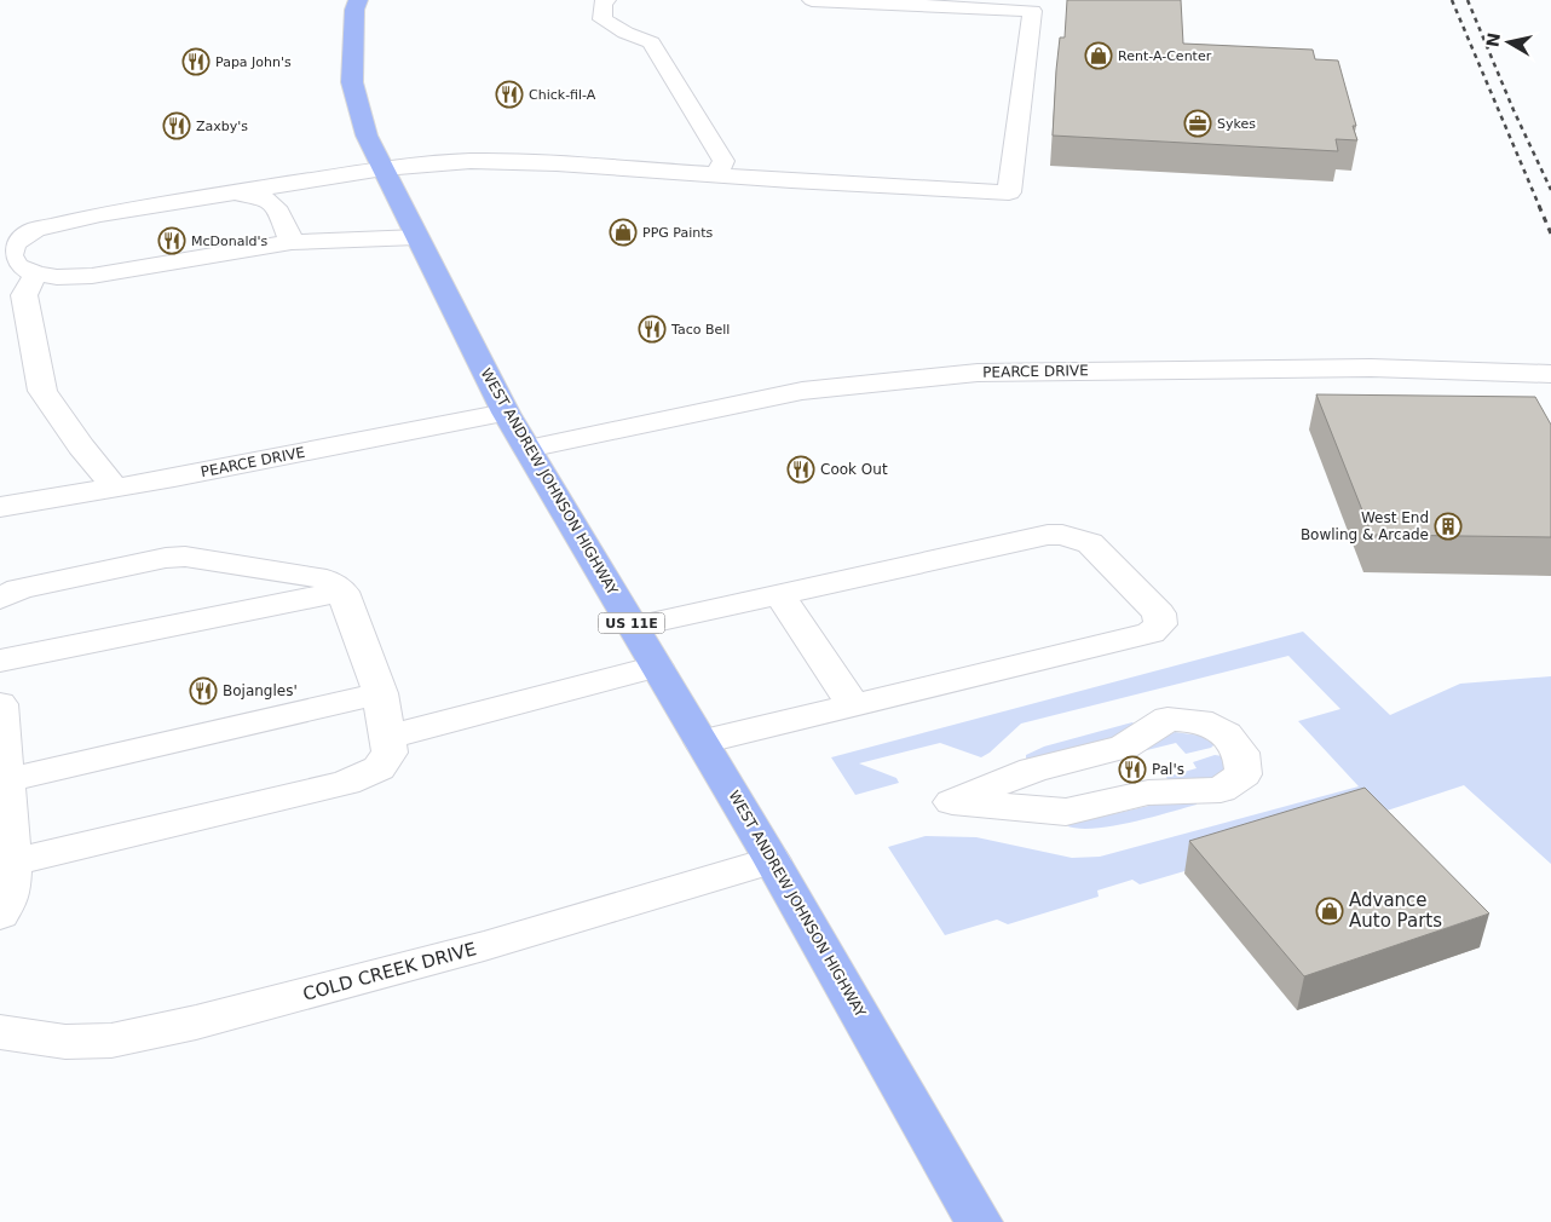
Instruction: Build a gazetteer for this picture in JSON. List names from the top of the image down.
{
  "streets": {
    "main road": ["WEST ANDREW JOHNSON HIGHWAY", "US 11E"],
    "street": ["PEARCE DRIVE", "COLD CREEK DRIVE"]
  },
  "crossings": [
    ["PEARCE DRIVE", "WEST ANDREW JOHNSON HIGHWAY"],
    ["WEST ANDREW JOHNSON HIGHWAY", "COLD CREEK DRIVE"]
  ],
  "places": {
    "shop": ["Rent-A-Center", "PPG Paints", "Advance Auto Parts"],
    "restaurant": [
      "Papa John's",
      "Chick-fil-A",
      "Zaxby's",
      "McDonald's",
      "Taco Bell",
      "Cook Out",
      "Bojangles'",
      "Pal's"
    ],
    "office": ["Sykes"],
    "building": ["West End Bowling & Arcade"]
  },
  "north": "left"
}
